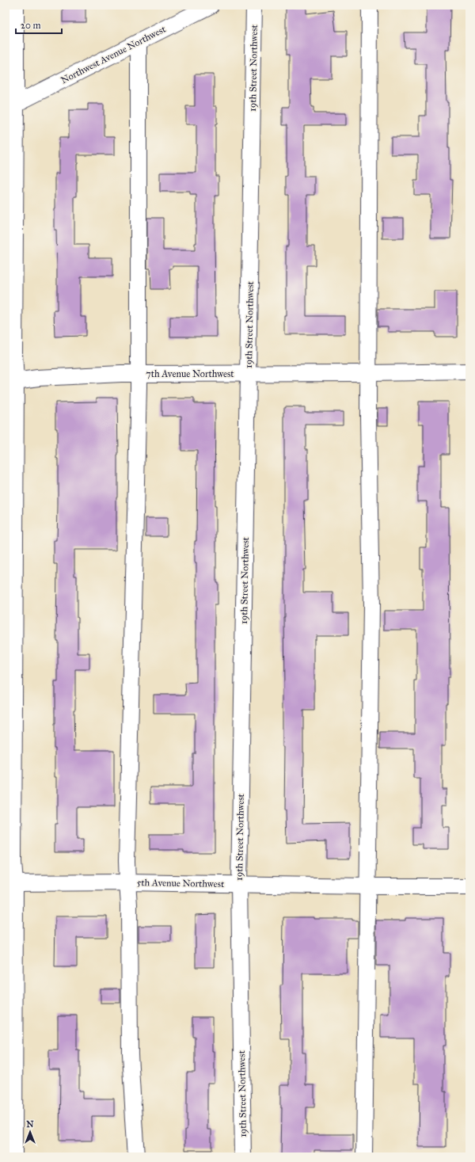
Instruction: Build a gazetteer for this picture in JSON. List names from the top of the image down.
{
  "streets": {
    "street": [
      "Northwest Avenue Northwest",
      "19th Street Northwest",
      "7th Avenue Northwest",
      "5th Avenue Northwest"
    ]
  },
  "crossings": [
    ["19th Street Northwest", "7th Avenue Northwest"],
    ["19th Street Northwest", "5th Avenue Northwest"]
  ],
  "scale_bar": "20 m",
  "north": "top"
}
